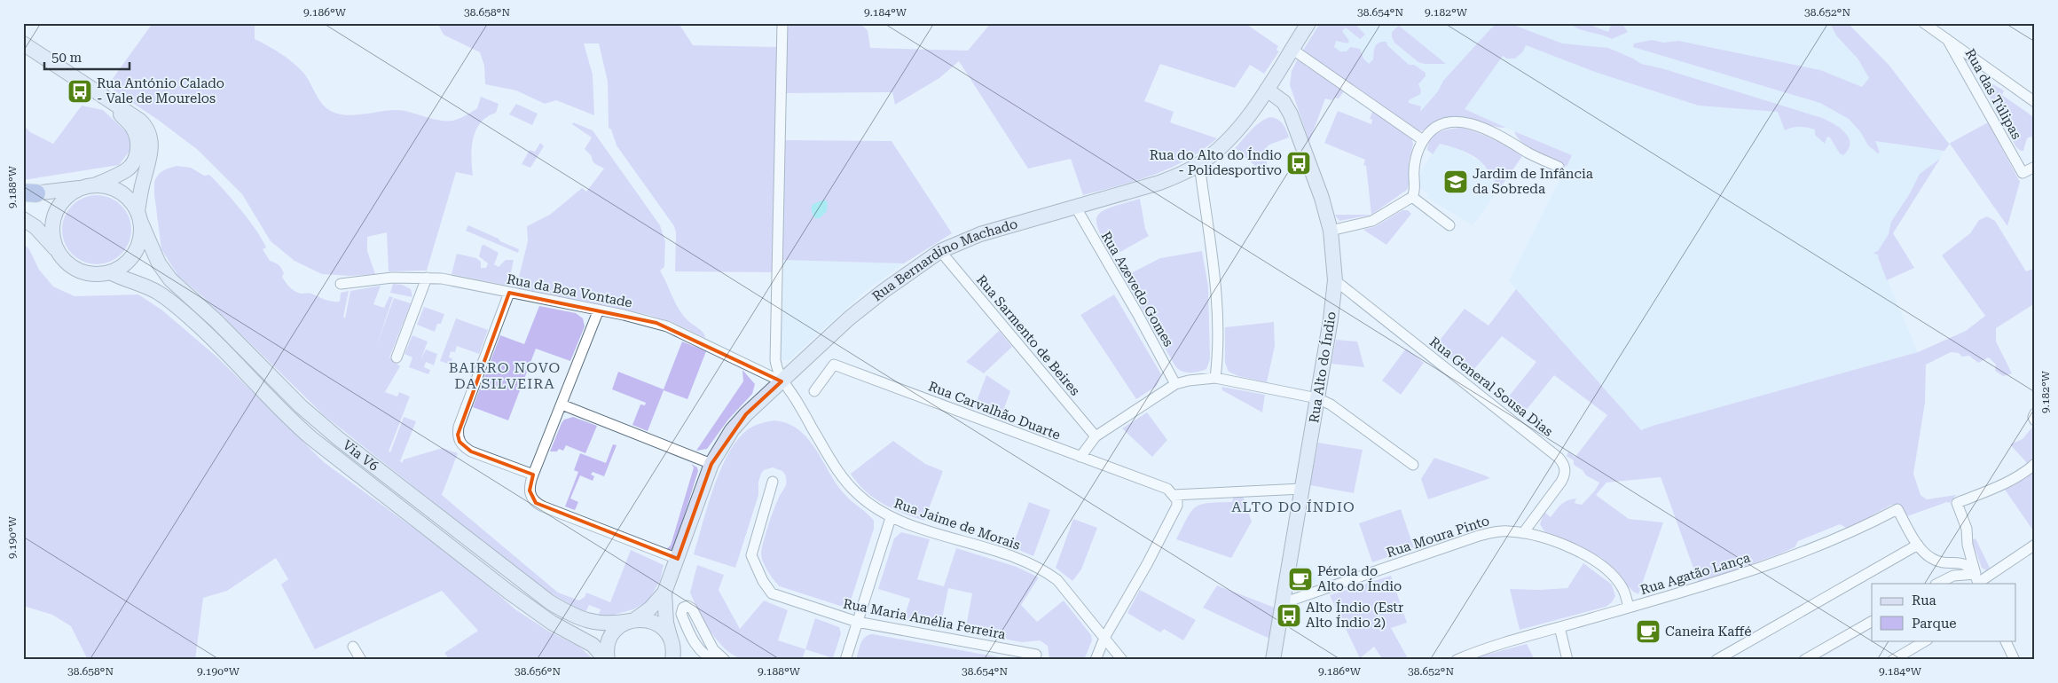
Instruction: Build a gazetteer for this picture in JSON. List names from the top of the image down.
{
  "streets": {
    "main road": ["Rua Bernardino Machado", "Rua Alto do Índio", "Via V6"],
    "street": [
      "Rua das Túlipas",
      "Rua Azevedo Gomes",
      "Rua da Boa Vontade",
      "Rua Sarmento de Beires",
      "Rua General Sousa Dias",
      "Rua Carvalhão Duarte",
      "Rua Jaime de Morais",
      "Rua Moura Pinto",
      "Rua Agatão Lança",
      "Rua Maria Amélia Ferreira"
    ]
  },
  "crossings": [
    ["Rua Bernardino Machado", "Rua Azevedo Gomes"],
    ["Rua Bernardino Machado", "Rua da Boa Vontade"],
    ["Rua Bernardino Machado", "Rua Sarmento de Beires"],
    ["Rua Bernardino Machado", "Rua Alto do Índio"],
    ["Rua Bernardino Machado", "Via V6"],
    ["Rua Bernardino Machado", "Rua Jaime de Morais"],
    ["Rua da Boa Vontade", "Rua Jaime de Morais"],
    ["Rua Alto do Índio", "Rua General Sousa Dias"],
    ["Rua Alto do Índio", "Rua Moura Pinto"],
    ["Rua General Sousa Dias", "Rua Moura Pinto"],
    ["Rua Moura Pinto", "Rua Agatão Lança"]
  ],
  "districts": ["BAIRRO NOVO DA SILVEIRA", "ALTO DO ÍNDIO"],
  "places": {
    "bus stop": ["Rua António Calado - Vale de Mourelos", "Rua do Alto do Índio - Polidesportivo", "Alto Índio (Estr Alto Índio 2)"],
    "school or university": ["Jardim de Infância da Sobreda"],
    "cafe": ["Pérola do Alto do Índio", "Caneira Kaffé"]
  },
  "legend": ["Rua", "Parque"],
  "scale_bar": "50 m",
  "coordinates": [
    "9.186°W",
    "38.658°N",
    "9.184°W",
    "38.654°N",
    "9.182°W",
    "38.652°N",
    "9.188°W",
    "9.190°W",
    "38.656°N"
  ]
}
